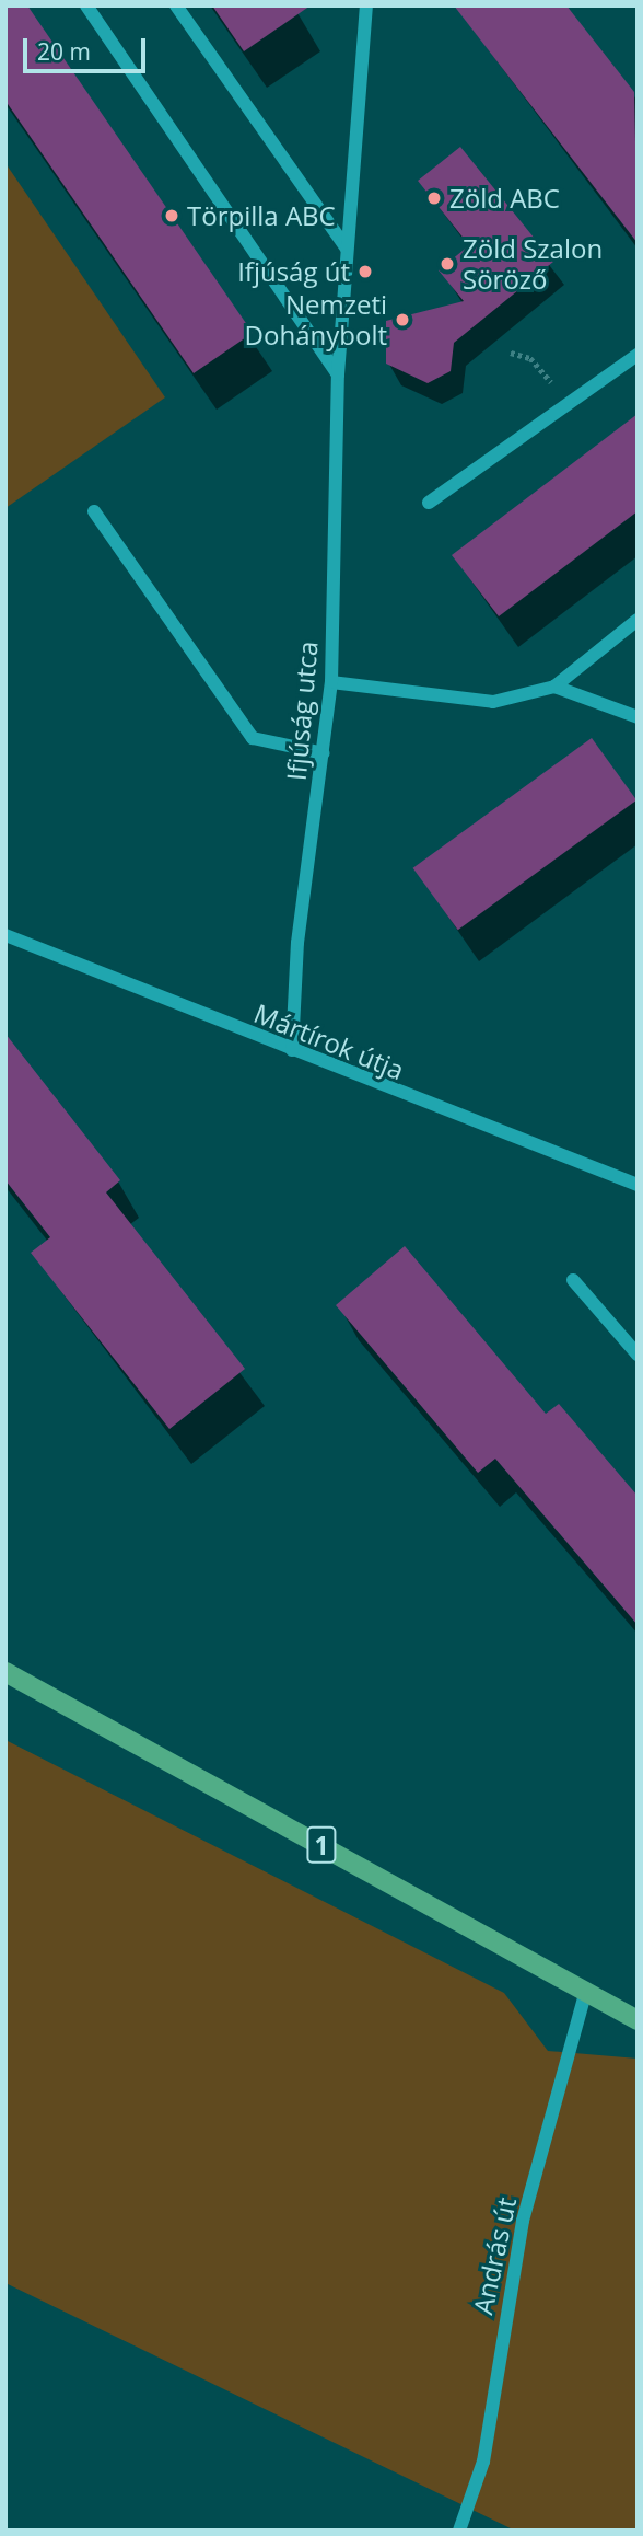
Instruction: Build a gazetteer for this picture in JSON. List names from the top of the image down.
{
  "streets": {
    "main road": ["1"],
    "street": ["Ifjúság utca", "Mártírok útja", "András út"]
  },
  "crossings": [
    ["Ifjúság utca", "Mártírok útja"],
    ["1", "András út"]
  ],
  "places": [
    "Zöld ABC",
    "Törpilla ABC",
    "Zöld Szalon Söröző",
    "Ifjúság út",
    "Nemzeti Dohánybolt"
  ],
  "scale_bar": "20 m"
}
